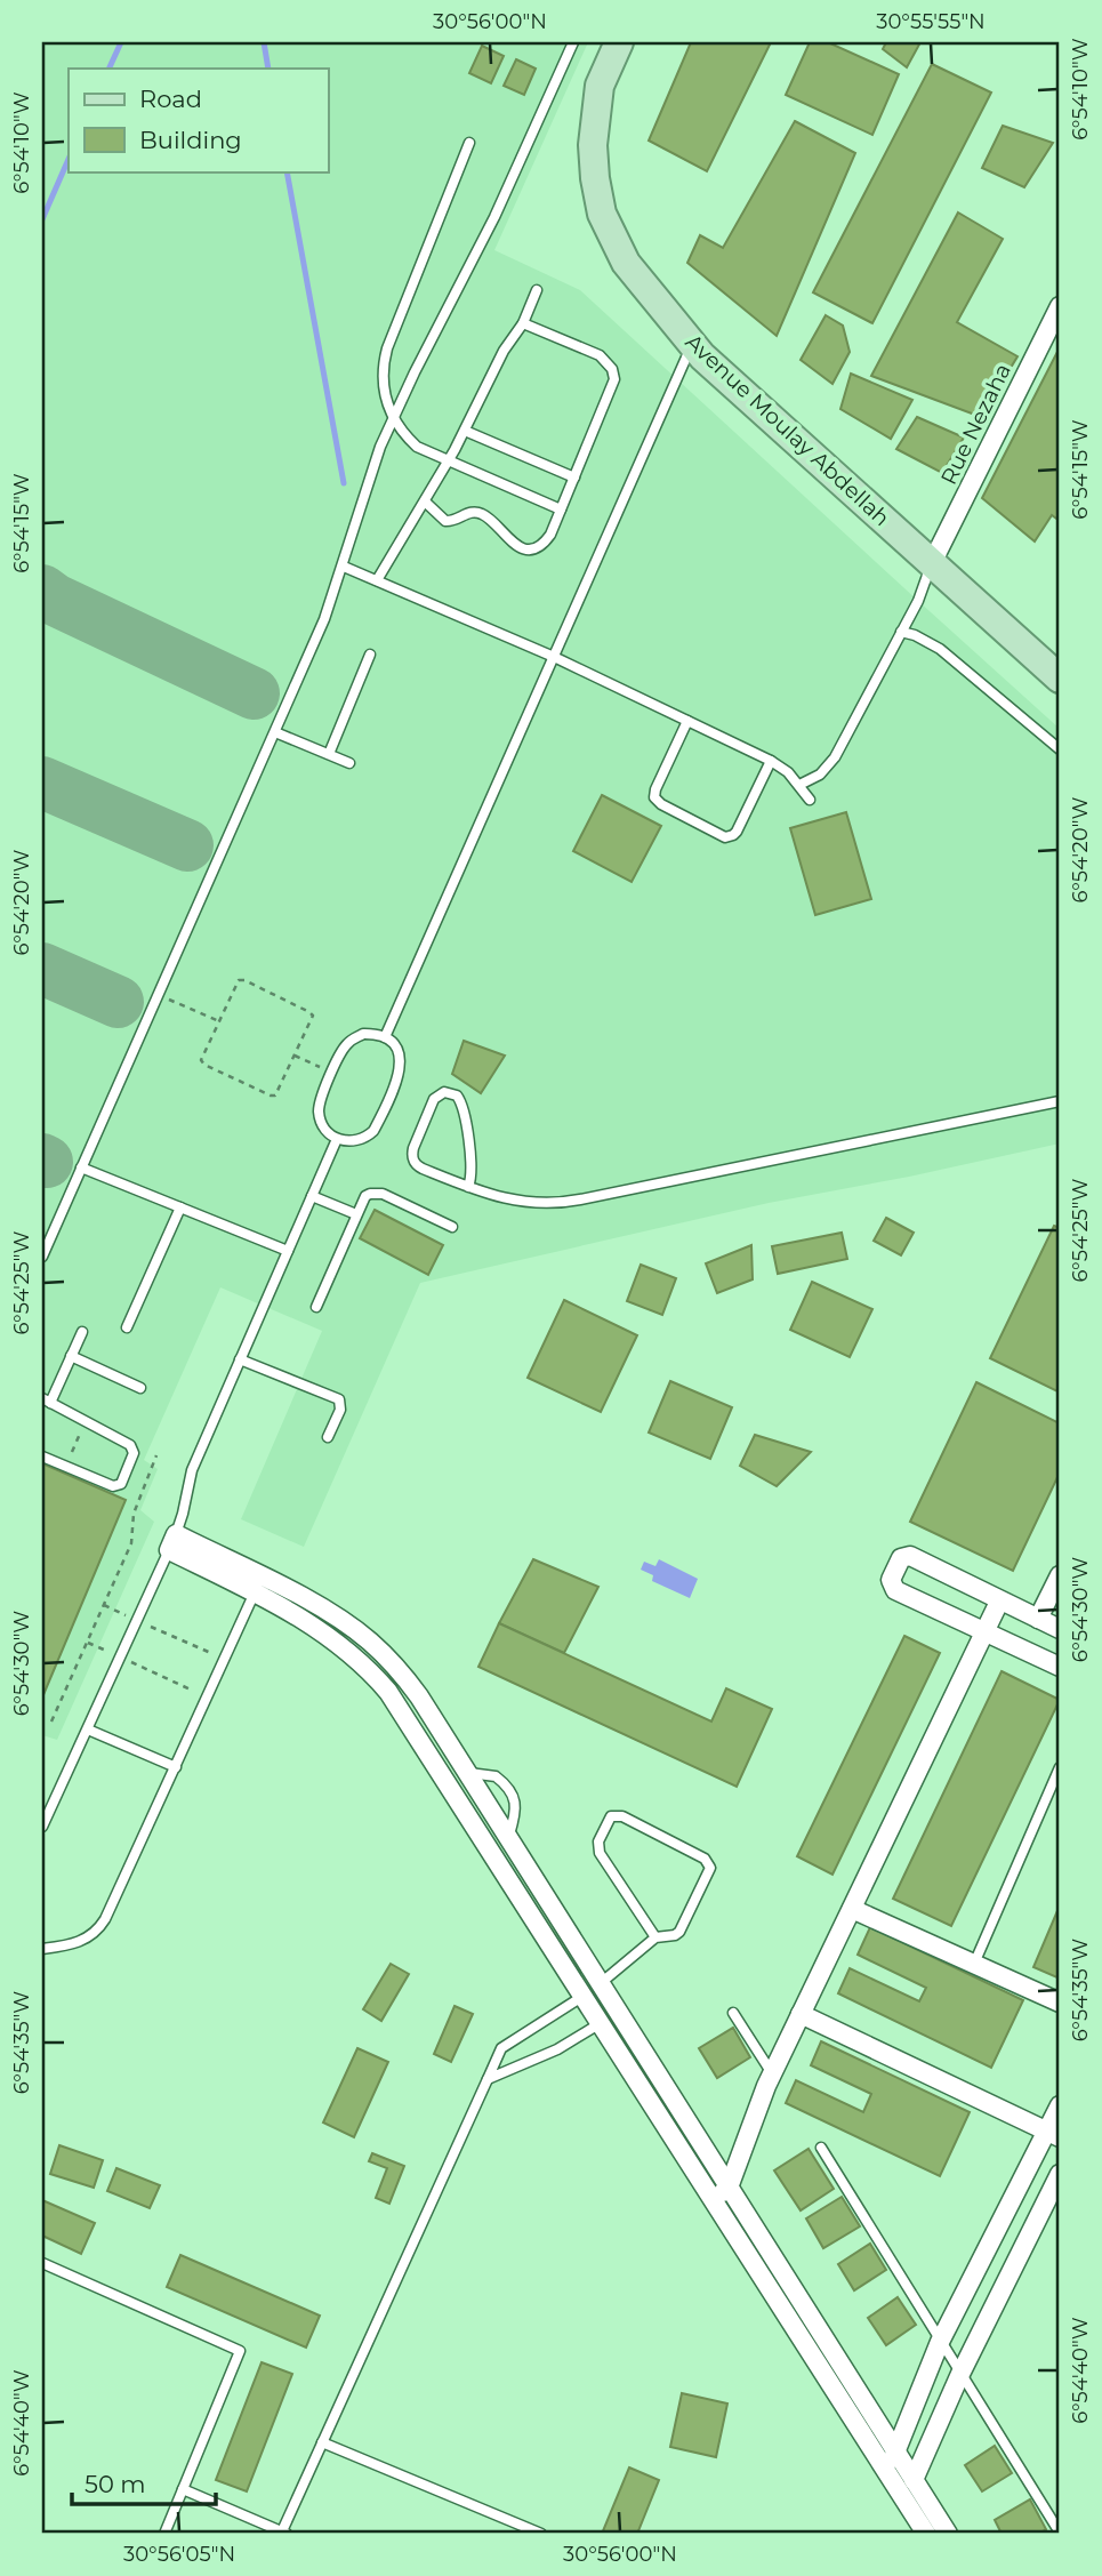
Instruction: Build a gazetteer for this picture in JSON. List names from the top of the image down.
{
  "streets": {
    "main road": ["Avenue Moulay Abdellah"],
    "street": ["Rue Nezaha"]
  },
  "crossings": [
    ["Rue Nezaha", "Avenue Moulay Abdellah"]
  ],
  "legend": ["Road", "Building"],
  "scale_bar": "50 m",
  "coordinates": [
    "30°56'00\"N",
    "30°55'55\"N",
    "6°54'10\"W",
    "6°54'15\"W",
    "6°54'20\"W",
    "6°54'25\"W",
    "6°54'30\"W",
    "6°54'35\"W",
    "6°54'40\"W",
    "30°56'05\"N"
  ]
}
